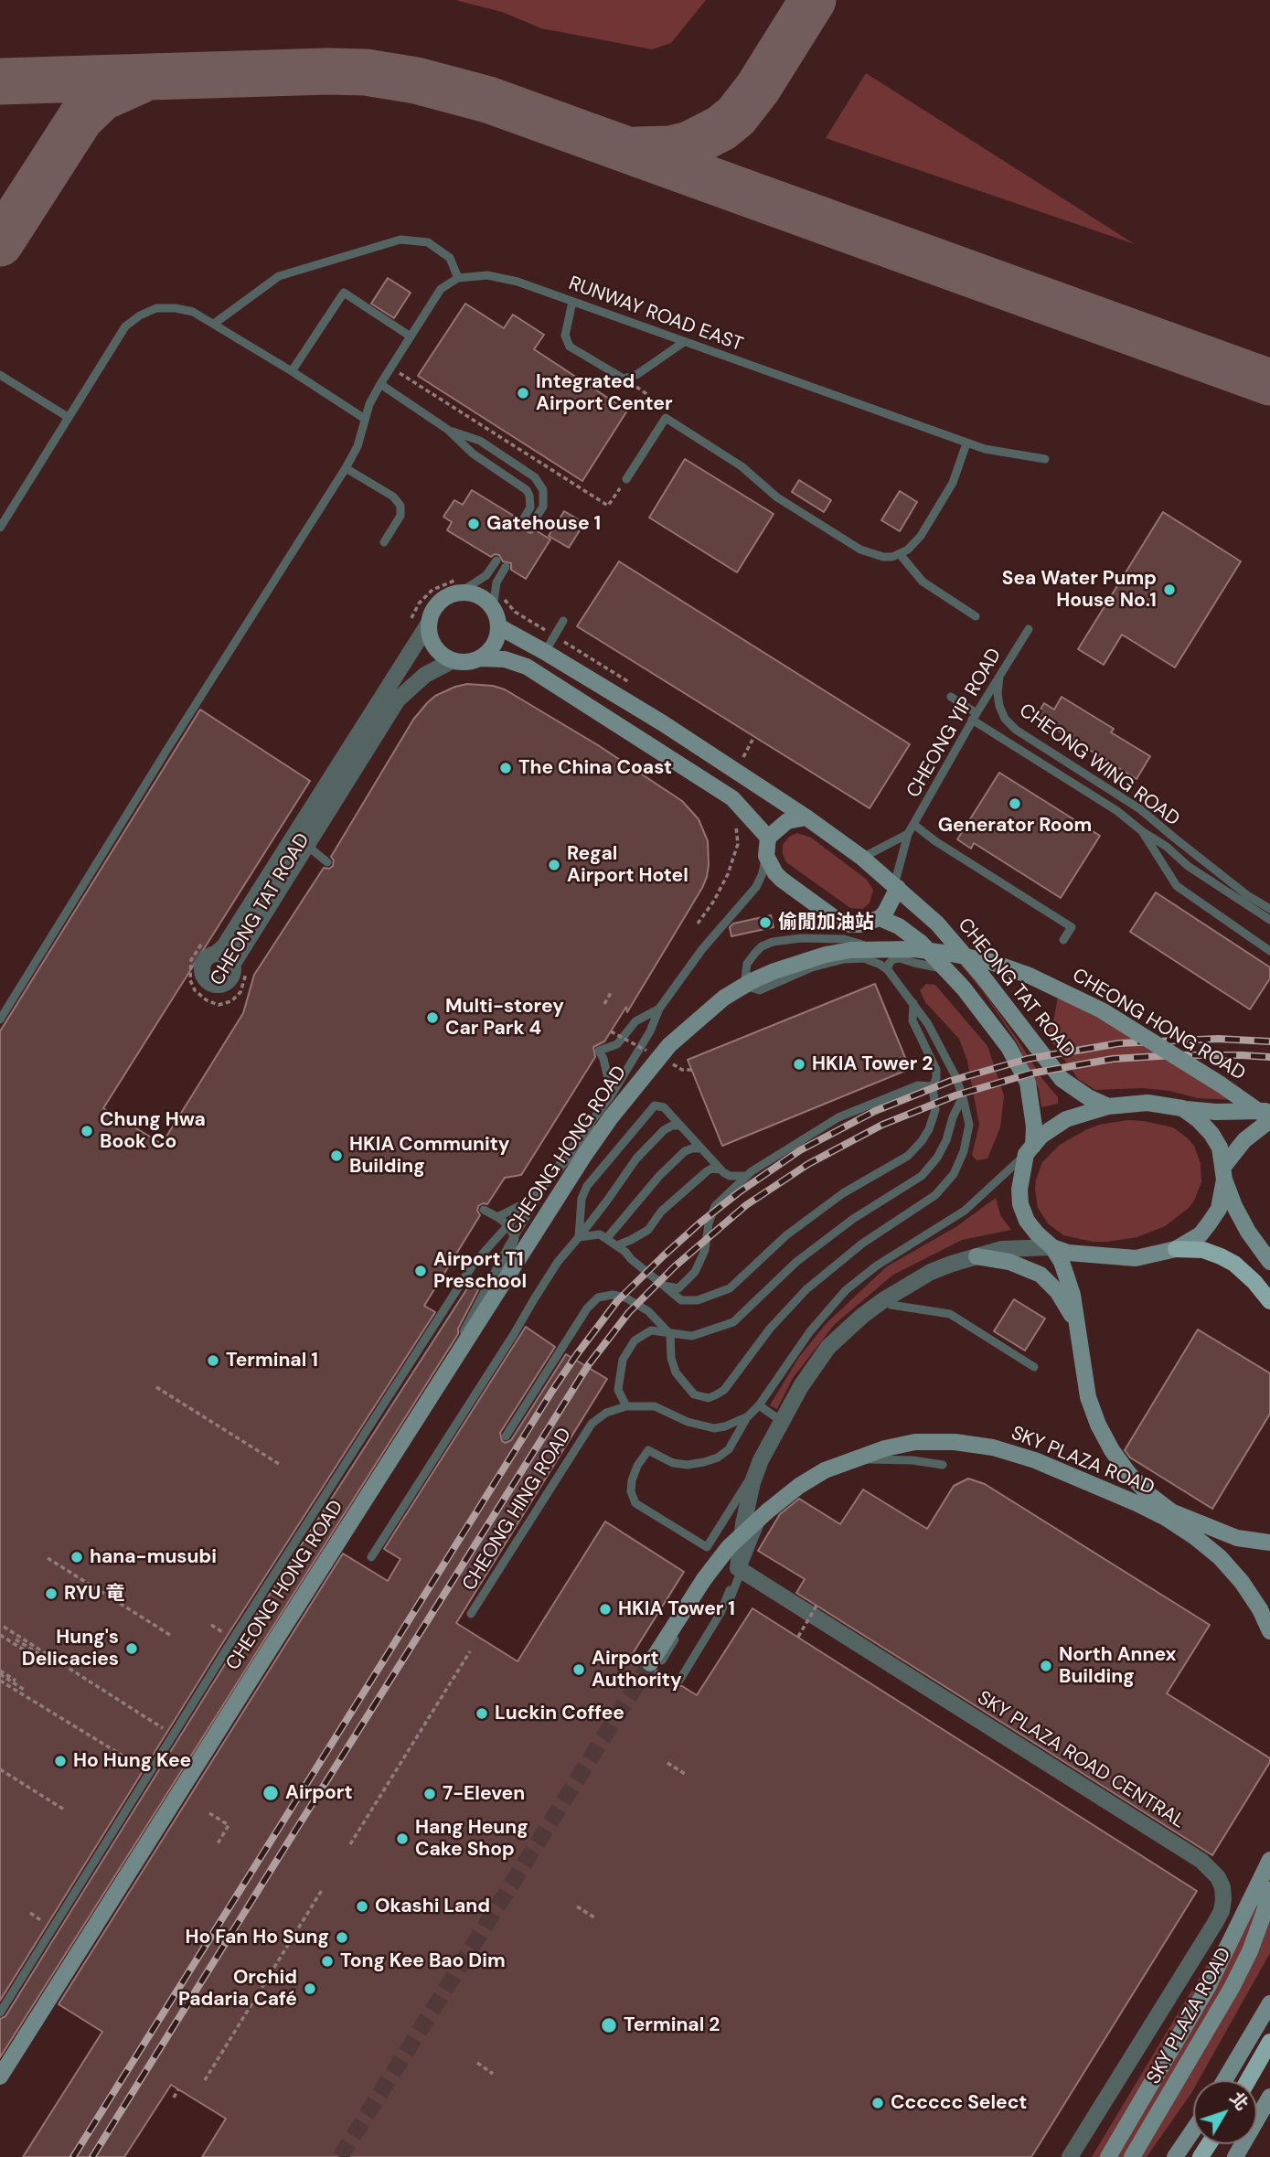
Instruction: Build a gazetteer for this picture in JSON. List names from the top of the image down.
{
  "streets": {
    "street": [
      "CHEONG TAT ROAD",
      "CHEONG HONG ROAD",
      "SKY PLAZA ROAD",
      "SKY PLAZA ROAD CENTRAL"
    ],
    "lane": [
      "RUNWAY ROAD EAST",
      "CHEONG YIP ROAD",
      "CHEONG WING ROAD",
      "CHEONG HING ROAD"
    ]
  },
  "crossings": [
    ["CHEONG YIP ROAD", "CHEONG WING ROAD"],
    ["CHEONG YIP ROAD", "CHEONG TAT ROAD"],
    ["CHEONG TAT ROAD", "CHEONG HING ROAD"],
    ["SKY PLAZA ROAD", "SKY PLAZA ROAD CENTRAL"]
  ],
  "places": [
    "Integrated Airport Center",
    "Gatehouse 1",
    "Sea Water Pump House No.1",
    "The China Coast",
    "Generator Room",
    "Regal Airport Hotel",
    "偷閒加油站",
    "Multi-storey Car Park 4",
    "HKIA Tower 2",
    "Chung Hwa Book Co",
    "HKIA Community Building",
    "Airport T1 Preschool",
    "Terminal 1",
    "hana-musubi",
    "RYU 竜",
    "HKIA Tower 1",
    "Hung's Delicacies",
    "North Annex Building",
    "Airport Authority",
    "Luckin Coffee",
    "Ho Hung Kee",
    "Airport",
    "7-Eleven",
    "Hang Heung Cake Shop",
    "Okashi Land",
    "Ho Fan Ho Sung",
    "Tong Kee Bao Dim",
    "Orchid Padaria Café",
    "Terminal 2",
    "Cccccc Select"
  ],
  "north": "top right"
}
